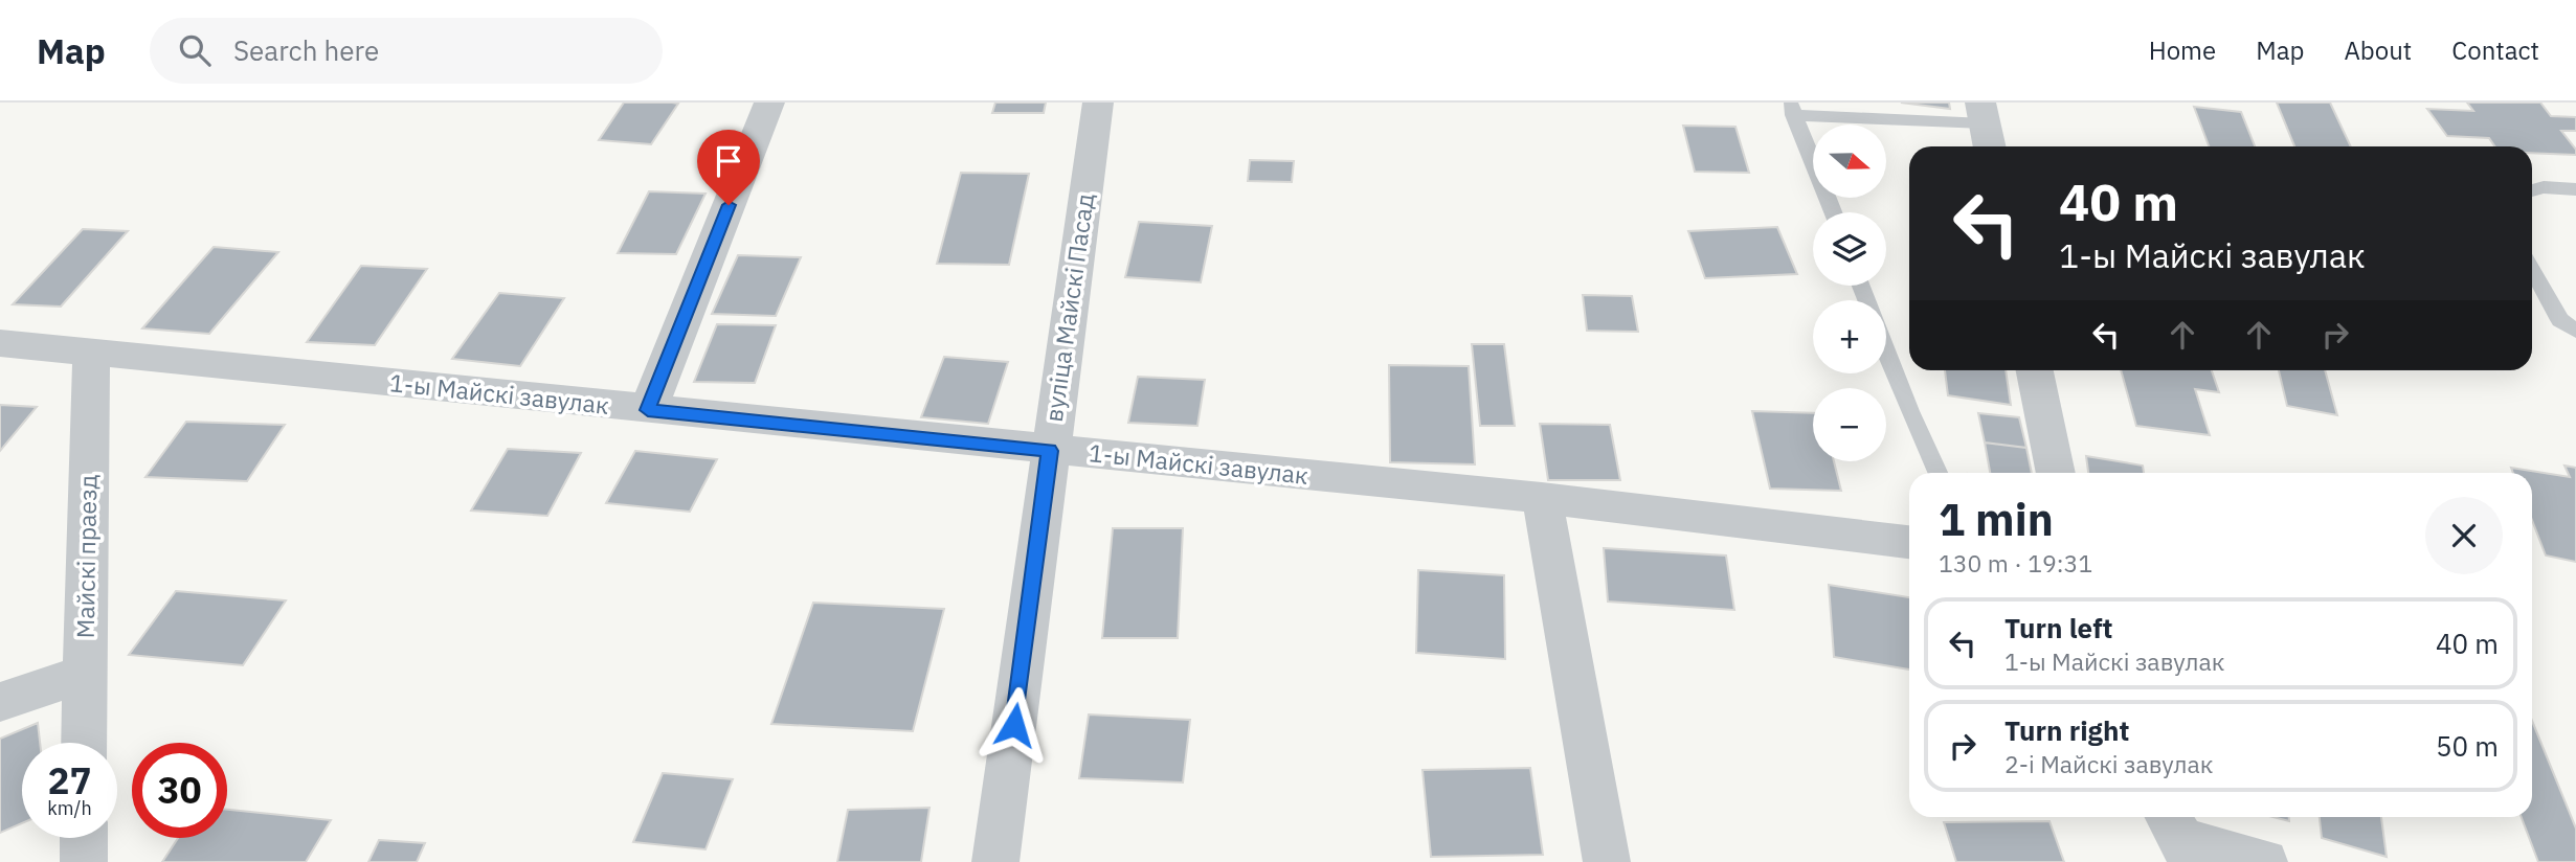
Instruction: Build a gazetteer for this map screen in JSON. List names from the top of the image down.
{
  "streets": {
    "street": ["вуліца Майскі Пасад", "1-ы Майскі завулак", "Майскі праезд"]
  },
  "crossings": [
    ["вуліца Майскі Пасад", "1-ы Майскі завулак"],
    ["1-ы Майскі завулак", "Майскі праезд"]
  ],
  "north": "right",
  "page": {
    "header": "Map",
    "search": "Search here",
    "nav": [
      "Home",
      "Map",
      "About",
      "Contact"
    ],
    "map_buttons": ["+", "−"],
    "turn": ["40 m", "1-ы Майскі завулак"],
    "heading": ["1 min", "130 m · 19:31"],
    "list": [
      {
        "name": "Turn left",
        "note": "1-ы Майскі завулак",
        "value": "40 m"
      },
      {
        "name": "Turn right",
        "note": "2-і Майскі завулак",
        "value": "50 m"
      }
    ],
    "speed": "27 km/h",
    "limit": "30"
  }
}
